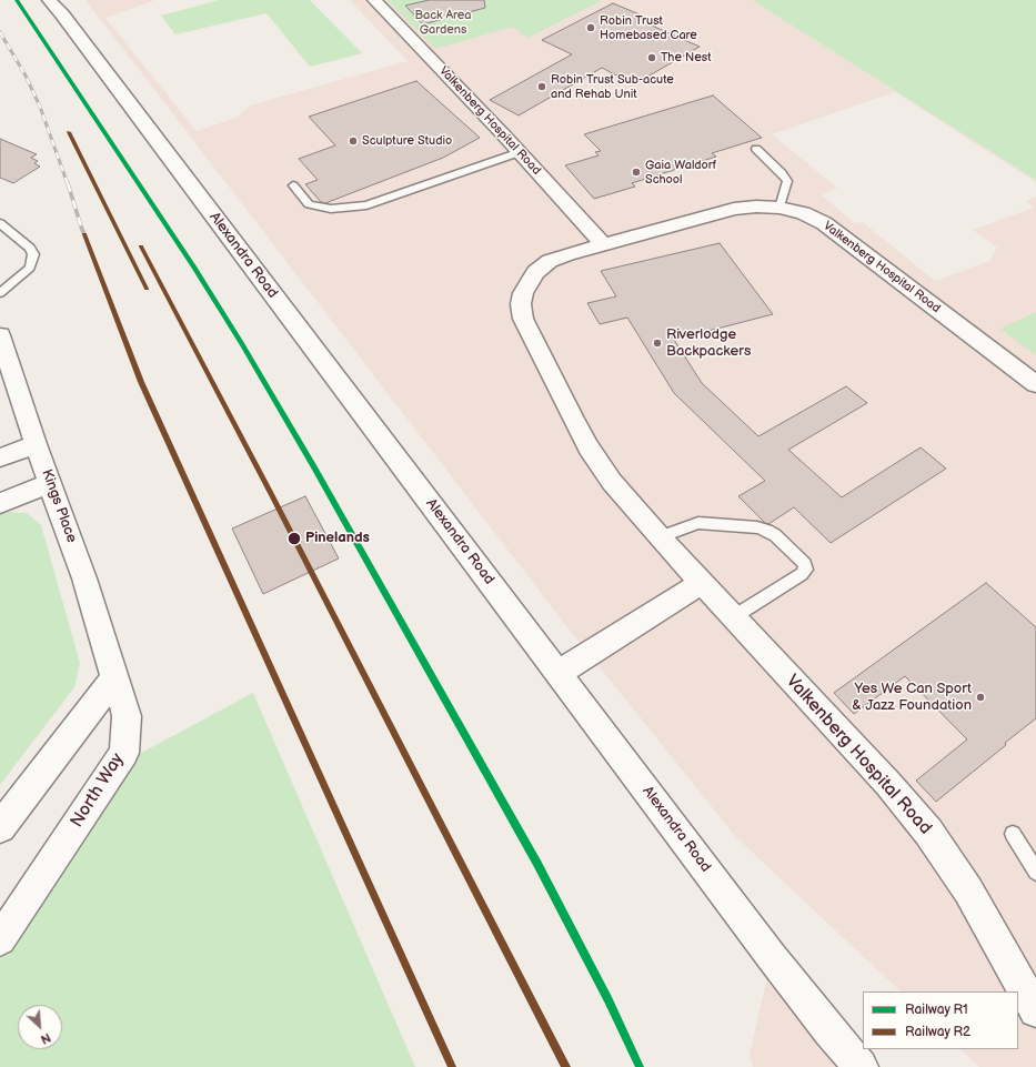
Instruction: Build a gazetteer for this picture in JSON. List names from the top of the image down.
{
  "streets": {
    "street": [
      "Valkenberg Hospital Road",
      "Alexandra Road",
      "Kings Place",
      "North Way"
    ]
  },
  "crossings": [
    ["Kings Place", "North Way"]
  ],
  "parks": ["Back Area Gardens"],
  "places": [
    "Robin Trust Homebased Care",
    "The Nest",
    "Robin Trust Sub-acute and Rehab Unit",
    "Sculpture Studio",
    "Gaia Waldorf School",
    "Riverlodge Backpackers",
    "Pinelands",
    "Yes We Can Sport & Jazz Foundation"
  ],
  "lines": ["rail line R1", "rail line R2"],
  "legend": ["Railway R1", "Railway R2"],
  "north": "bottom right"
}
